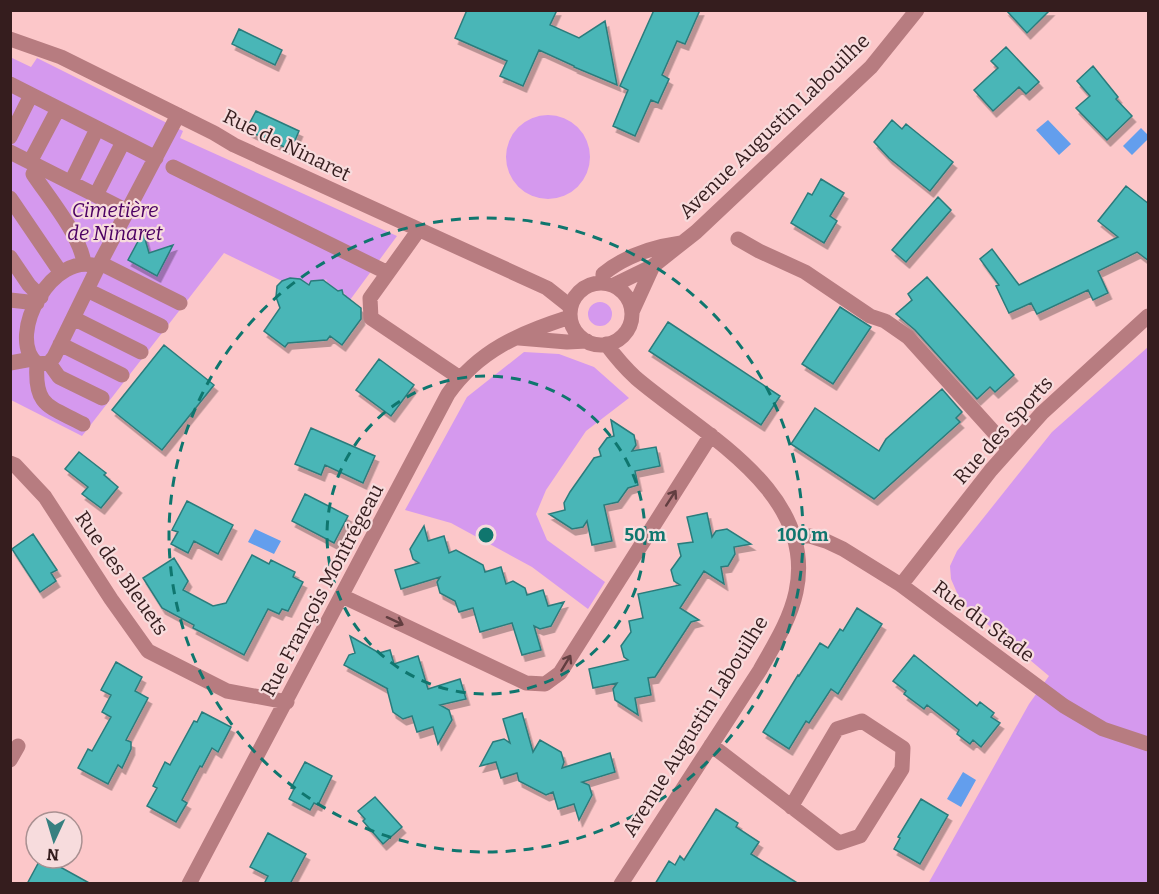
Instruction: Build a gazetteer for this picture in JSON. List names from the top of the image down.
{
  "streets": {
    "street": [
      "Avenue Augustin Labouilhe",
      "Rue de Ninaret",
      "Rue des Sports",
      "Rue des Bleuets",
      "Rue François Montrégeau",
      "Rue du Stade"
    ]
  },
  "crossings": [
    ["Avenue Augustin Labouilhe", "Rue de Ninaret"],
    ["Avenue Augustin Labouilhe", "Rue François Montrégeau"],
    ["Avenue Augustin Labouilhe", "Rue du Stade"],
    ["Rue de Ninaret", "Rue François Montrégeau"],
    ["Rue des Sports", "Rue du Stade"],
    ["Rue des Bleuets", "Rue François Montrégeau"]
  ],
  "parks": ["Cimetière de Ninaret"],
  "north": "bottom",
  "rings": ["50 m", "100 m"]
}
